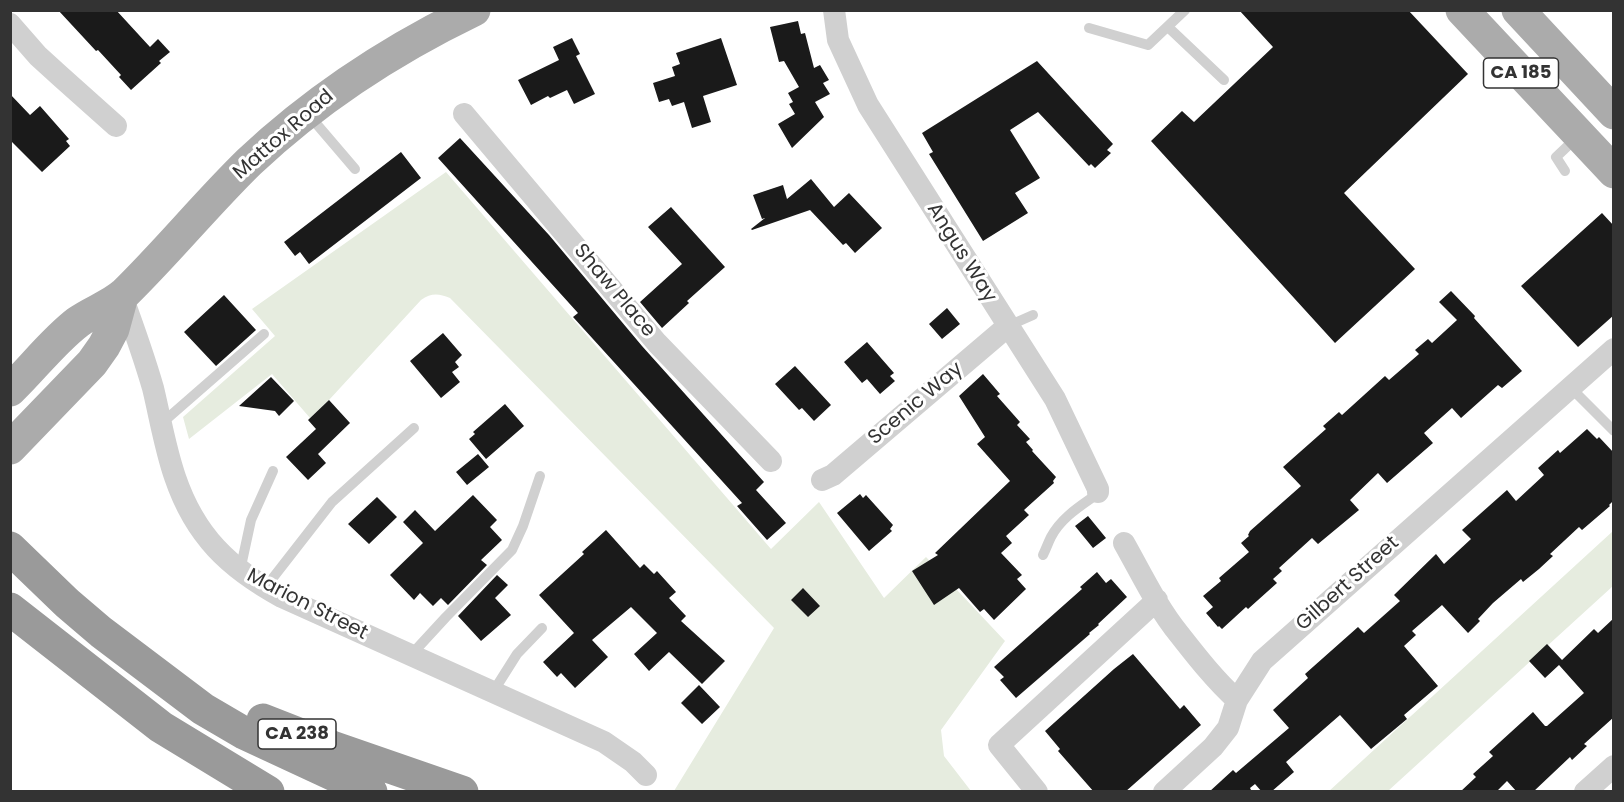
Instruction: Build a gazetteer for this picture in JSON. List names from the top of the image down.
{
  "streets": {
    "highway": ["CA 238"],
    "main road": ["CA 185", "Mattox Road"],
    "street": [
      "Angus Way",
      "Shaw Place",
      "Scenic Way",
      "Gilbert Street",
      "Marion Street"
    ]
  },
  "crossings": [
    ["Mattox Road", "Marion Street"],
    ["Angus Way", "Scenic Way"]
  ]
}
